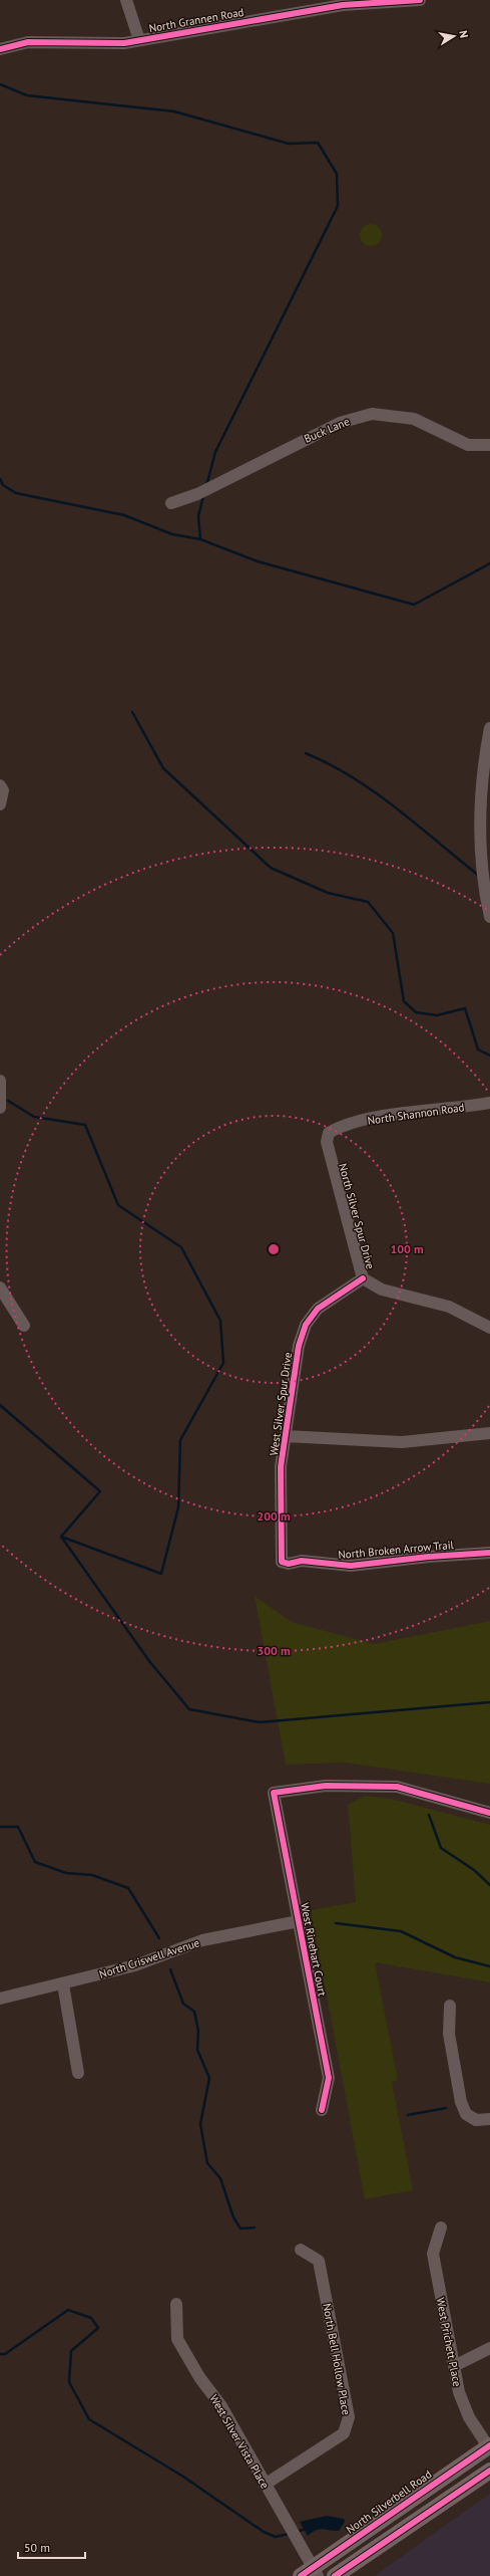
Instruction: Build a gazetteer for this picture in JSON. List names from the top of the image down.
{
  "streets": {
    "main road": ["North Silverbell Road"],
    "street": [
      "North Grannen Road",
      "Buck Lane",
      "North Shannon Road",
      "North Silver Spur Drive",
      "West Silver Spur Drive",
      "North Broken Arrow Trail",
      "West Rinehart Court",
      "North Criswell Avenue",
      "West Prichett Place",
      "North Bell Hollow Place",
      "West Silver Vista Place"
    ]
  },
  "crossings": [
    ["North Shannon Road", "North Silver Spur Drive"],
    ["North Silver Spur Drive", "West Silver Spur Drive"],
    ["West Silver Spur Drive", "North Broken Arrow Trail"],
    ["West Rinehart Court", "North Criswell Avenue"],
    ["West Prichett Place", "North Silverbell Road"],
    ["North Bell Hollow Place", "West Silver Vista Place"],
    ["West Silver Vista Place", "North Silverbell Road"]
  ],
  "scale_bar": "50 m",
  "north": "right",
  "rings": ["100 m", "200 m", "300 m"]
}
